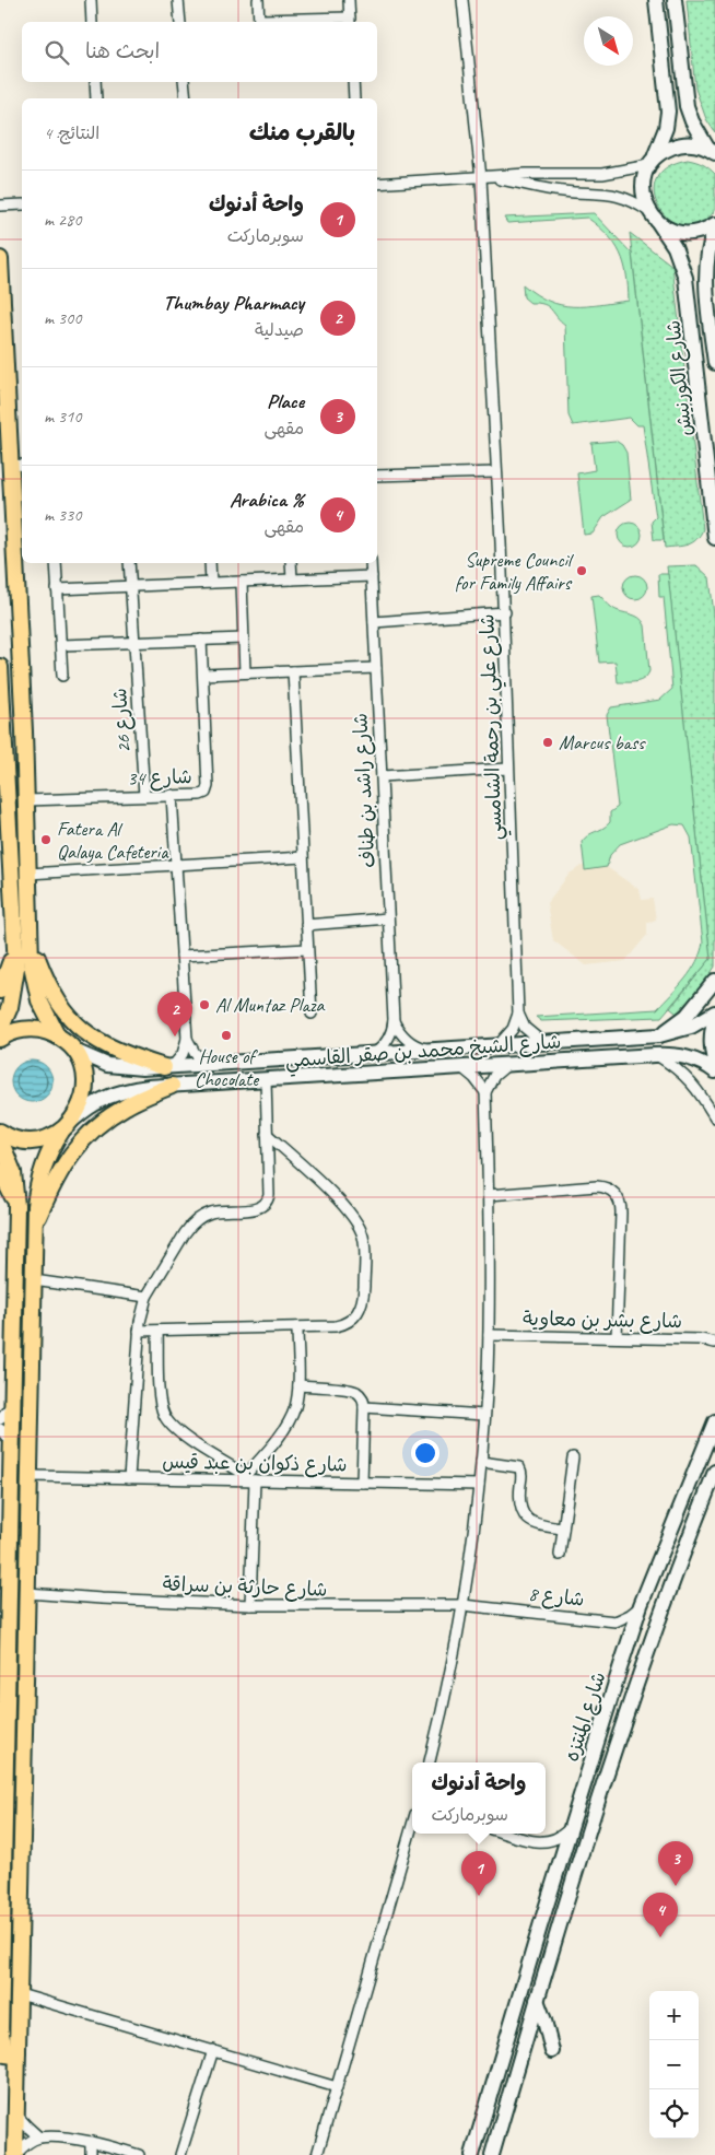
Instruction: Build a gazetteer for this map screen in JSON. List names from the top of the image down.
{
  "streets": {
    "main road": ["شارع الكورنيش", "شارع الشيخ محمد بن صقر القاسمي", "شارع المنتزه"],
    "street": [
      "شارع 26",
      "شارع علي بن رحمة الشامسي",
      "شارع 34",
      "شارع راشد بن طناف",
      "شارع بشر بن معاوية",
      "شارع ذكوان بن عبد قيس",
      "شارع حارثة بن سراقة",
      "شارع 8"
    ]
  },
  "crossings": [
    ["شارع 26", "شارع 34"],
    ["شارع راشد بن طناف", "شارع الشيخ محمد بن صقر القاسمي"],
    ["شارع حارثة بن سراقة", "شارع 8"],
    ["شارع 8", "شارع المنتزه"]
  ],
  "places": [
    "Supreme Council for Family Affairs",
    "Marcus bass",
    "Fatera Al Qalaya Cafeteria",
    "Al Muntaz Plaza",
    "House of Chocolate"
  ],
  "north": "bottom right",
  "page": {
    "search": "ابحث هنا",
    "heading": ["بالقرب منك", "النتائج: 4"],
    "list": [
      {
        "mark": "1",
        "name": "واحة أدنوك",
        "note": "سوبرماركت",
        "value": "280 m"
      },
      {
        "mark": "2",
        "name": "Thumbay Pharmacy",
        "note": "صيدلية",
        "value": "300 m"
      },
      {
        "mark": "3",
        "name": "Place",
        "note": "مقهى",
        "value": "310 m"
      },
      {
        "mark": "4",
        "name": "% Arabica",
        "note": "مقهى",
        "value": "330 m"
      }
    ],
    "pins": [
      "2",
      "3",
      "1",
      "4"
    ],
    "popup": ["واحة أدنوك", "سوبرماركت"],
    "map_buttons": ["+", "−"]
  }
}
